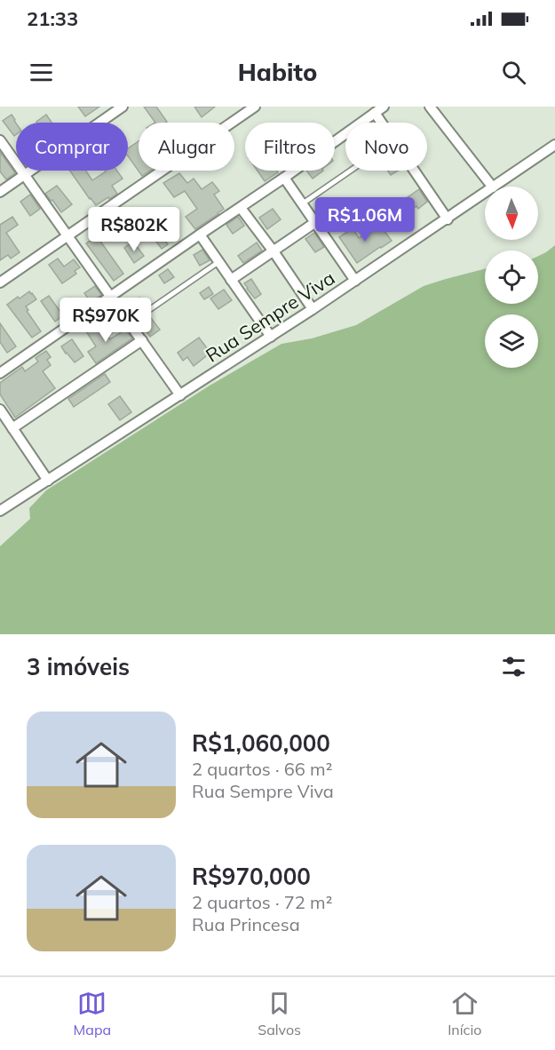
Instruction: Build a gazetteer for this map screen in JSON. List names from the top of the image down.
{
  "streets": {
    "street": ["Rua Sempre Viva"]
  },
  "north": "bottom",
  "page": {
    "status": "21:33",
    "header": "Habito",
    "chip": [
      "Comprar",
      "Alugar",
      "Filtros",
      "Novo"
    ],
    "price": ["R$1.06M", "R$802K", "R$970K"],
    "heading": "3 imóveis",
    "list": [
      {
        "name": "R$1,060,000",
        "note": "2 quartos · 66 m² · Rua Sempre Viva"
      },
      {
        "name": "R$970,000",
        "note": "2 quartos · 72 m² · Rua Princesa"
      }
    ],
    "tabs": ["Mapa", "Salvos", "Início"]
  }
}
